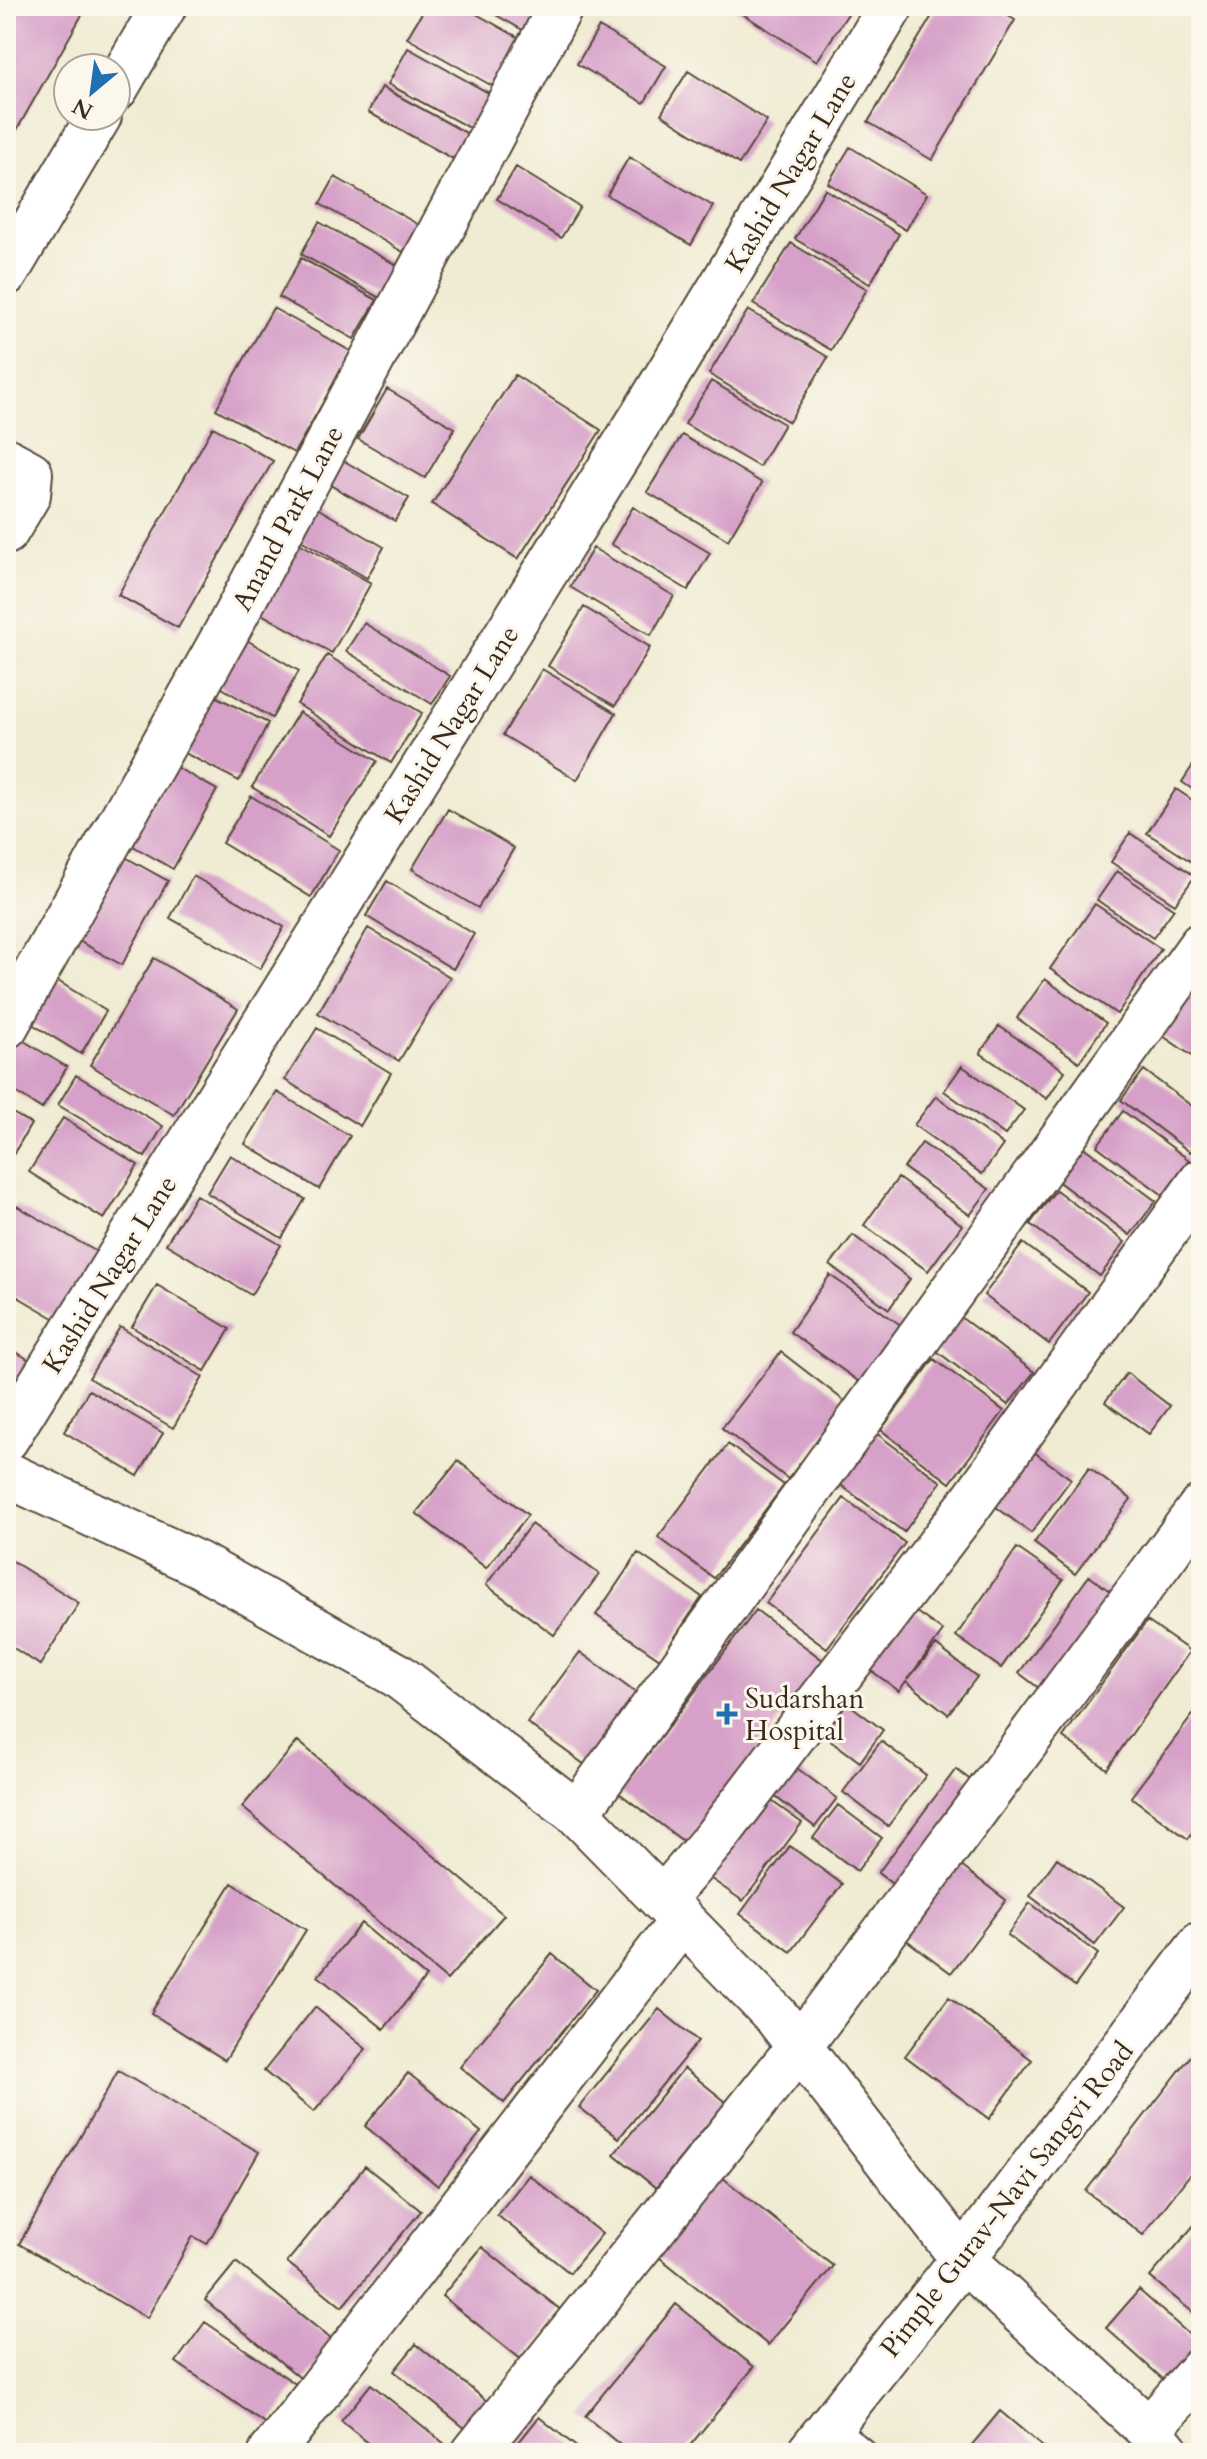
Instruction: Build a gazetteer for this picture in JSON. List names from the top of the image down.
{
  "streets": {
    "street": ["Kashid Nagar Lane", "Anand Park Lane", "Pimple Gurav-Navi Sangvi Road"]
  },
  "places": {
    "health": ["Sudarshan Hospital"]
  },
  "north": "bottom left"
}
